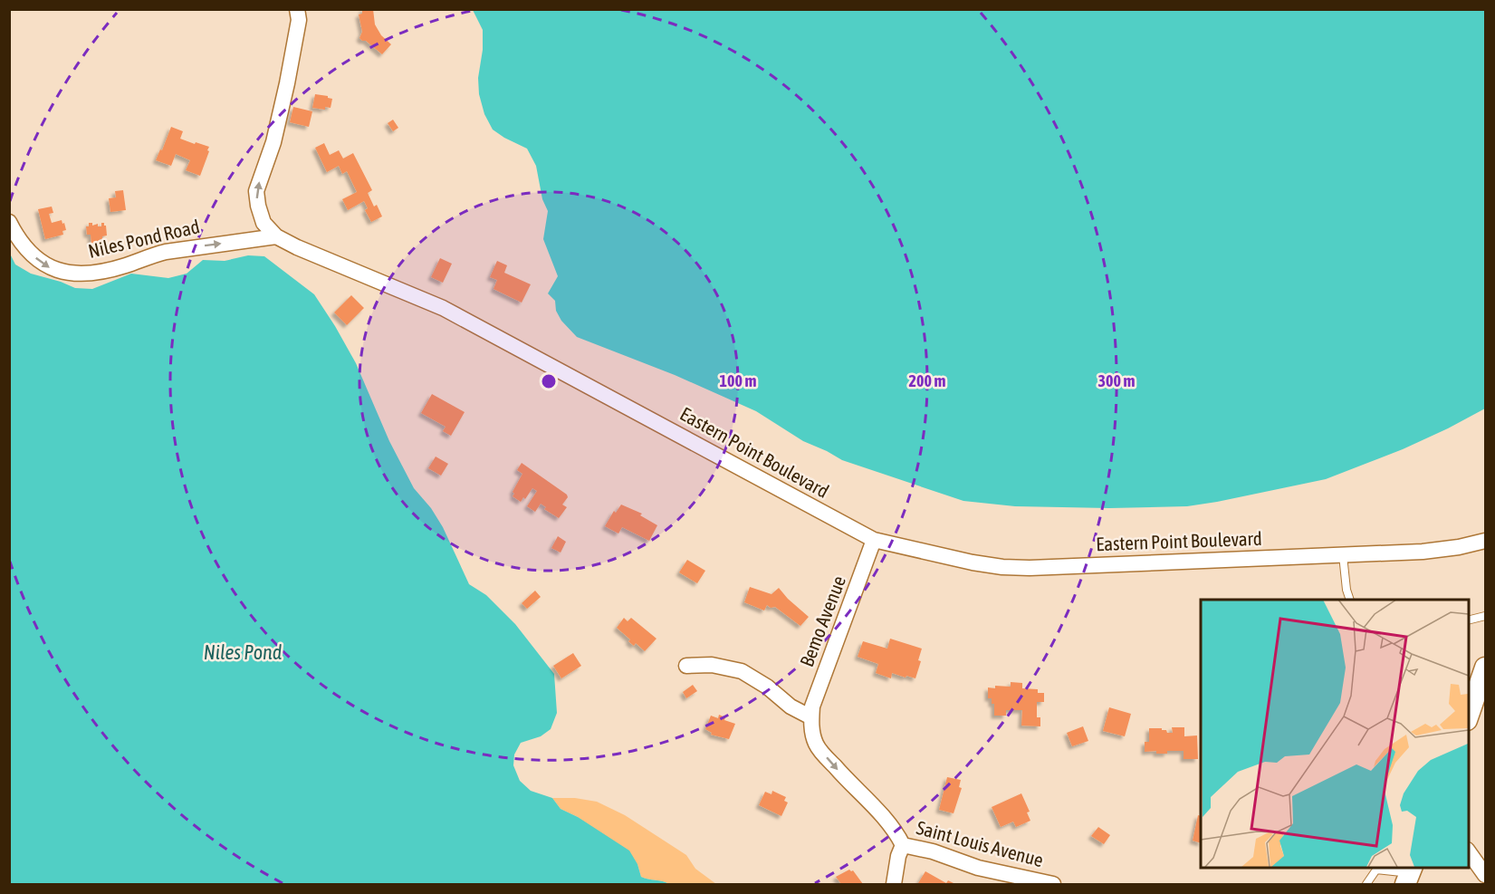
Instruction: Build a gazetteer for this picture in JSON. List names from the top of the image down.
{
  "streets": {
    "street": [
      "Niles Pond Road",
      "Eastern Point Boulevard",
      "Bemo Avenue",
      "Saint Louis Avenue"
    ]
  },
  "crossings": [
    ["Niles Pond Road", "Eastern Point Boulevard"],
    ["Eastern Point Boulevard", "Bemo Avenue"],
    ["Bemo Avenue", "Saint Louis Avenue"]
  ],
  "one_way": ["Niles Pond Road", "Saint Louis Avenue"],
  "water": ["Niles Pond"],
  "rings": ["100 m", "200 m", "300 m"]
}
